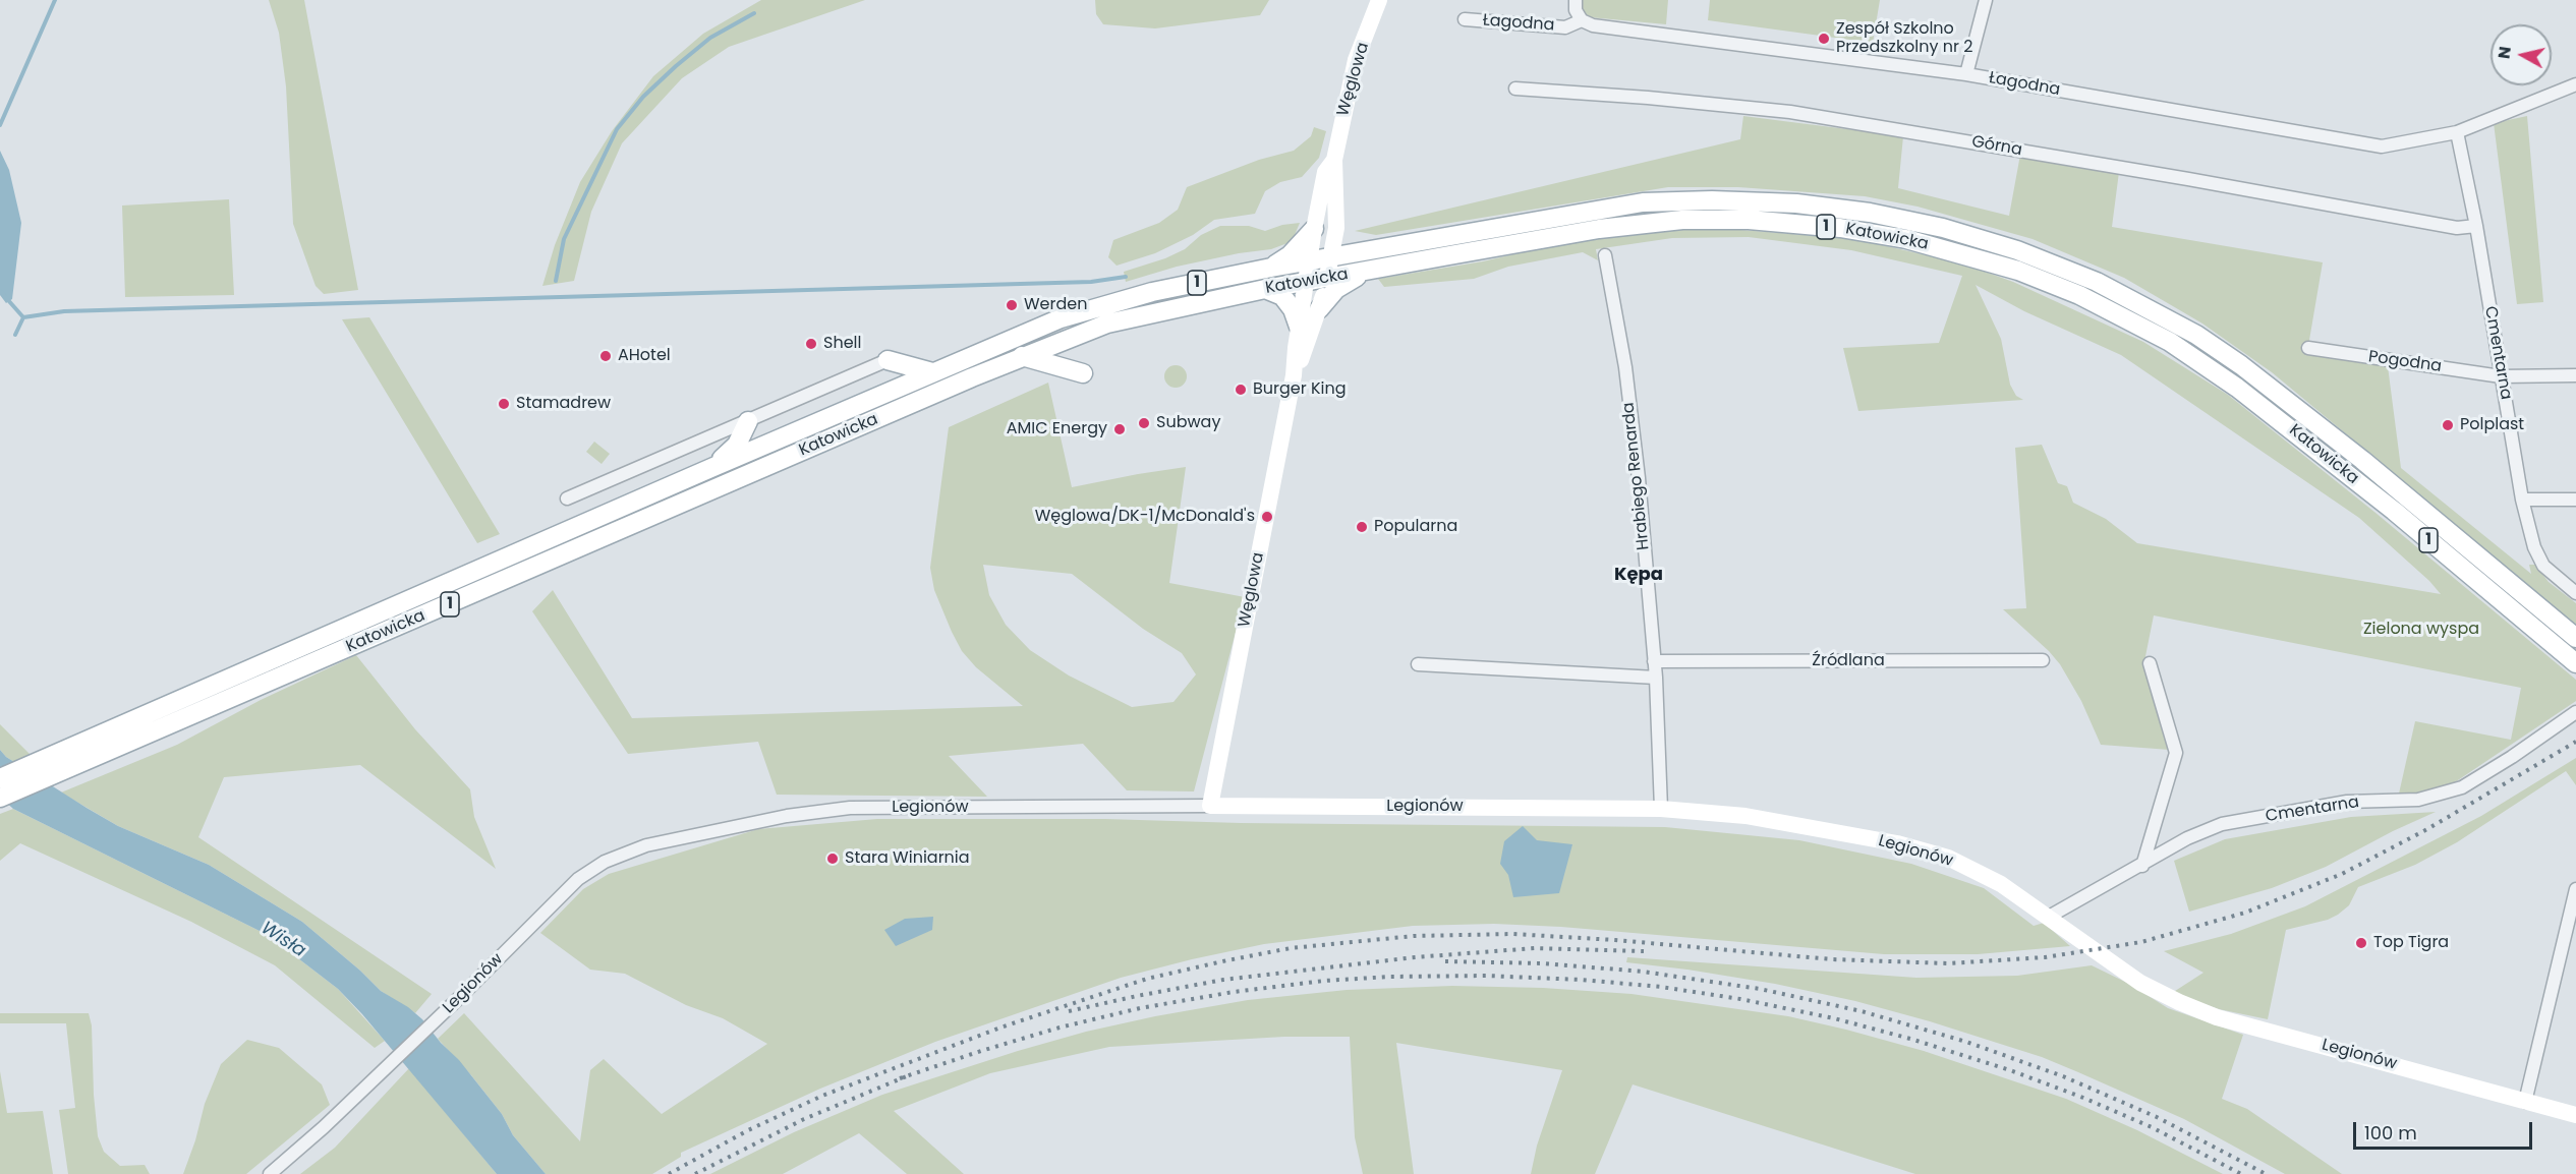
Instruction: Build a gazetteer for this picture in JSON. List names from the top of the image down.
{
  "streets": {
    "main road": ["1", "Katowicka"],
    "street": [
      "Łagodna",
      "Węglowa",
      "Górna",
      "Cmentarna",
      "Pogodna",
      "Hrabiego Renarda",
      "Źródlana",
      "Legionów"
    ]
  },
  "crossings": [
    ["Łagodna", "Cmentarna"],
    ["Węglowa", "Katowicka"],
    ["Węglowa", "Legionów"],
    ["Górna", "Cmentarna"],
    ["Cmentarna", "Pogodna"],
    ["Cmentarna", "Legionów"],
    ["Hrabiego Renarda", "Źródlana"],
    ["Hrabiego Renarda", "Legionów"]
  ],
  "districts": ["Kępa"],
  "water": ["Wisła"],
  "parks": ["Zielona wyspa"],
  "places": [
    "Zespół Szkolno Przedszkolny nr 2",
    "Werden",
    "Shell",
    "AHotel",
    "Burger King",
    "Stamadrew",
    "Subway",
    "Polplast",
    "AMIC Energy",
    "Węglowa/DK-1/McDonald's",
    "Popularna",
    "Stara Winiarnia",
    "Top Tigra"
  ],
  "scale_bar": "100 m",
  "north": "left"
}
